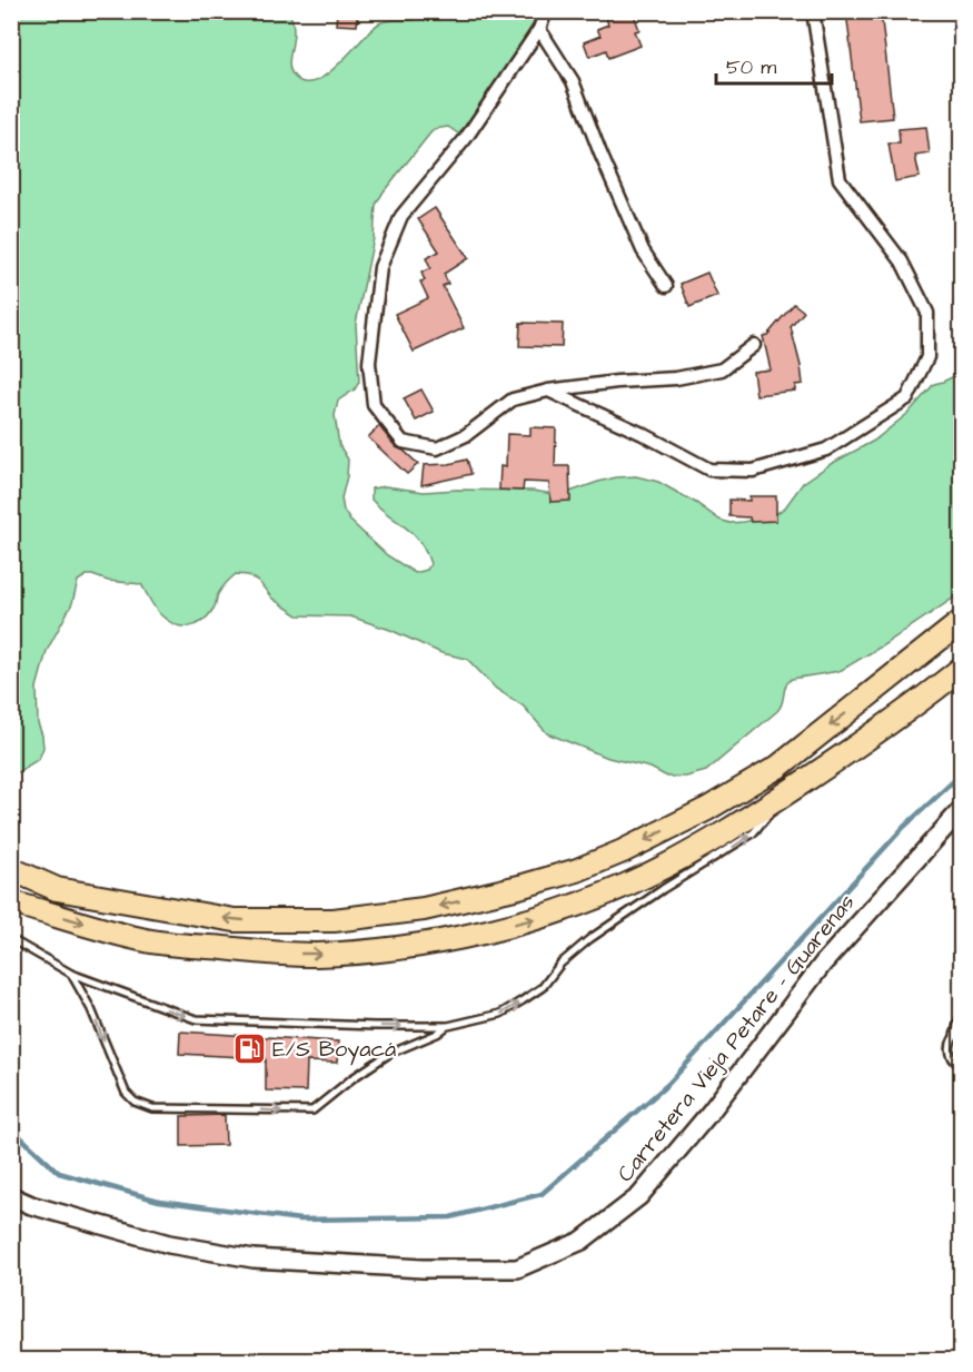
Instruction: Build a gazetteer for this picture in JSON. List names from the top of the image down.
{
  "streets": {
    "main road": ["Carretera Vieja Petare - Guarenas"]
  },
  "places": {
    "fuel station": ["E/S Boyacá"]
  },
  "scale_bar": "50 m"
}
